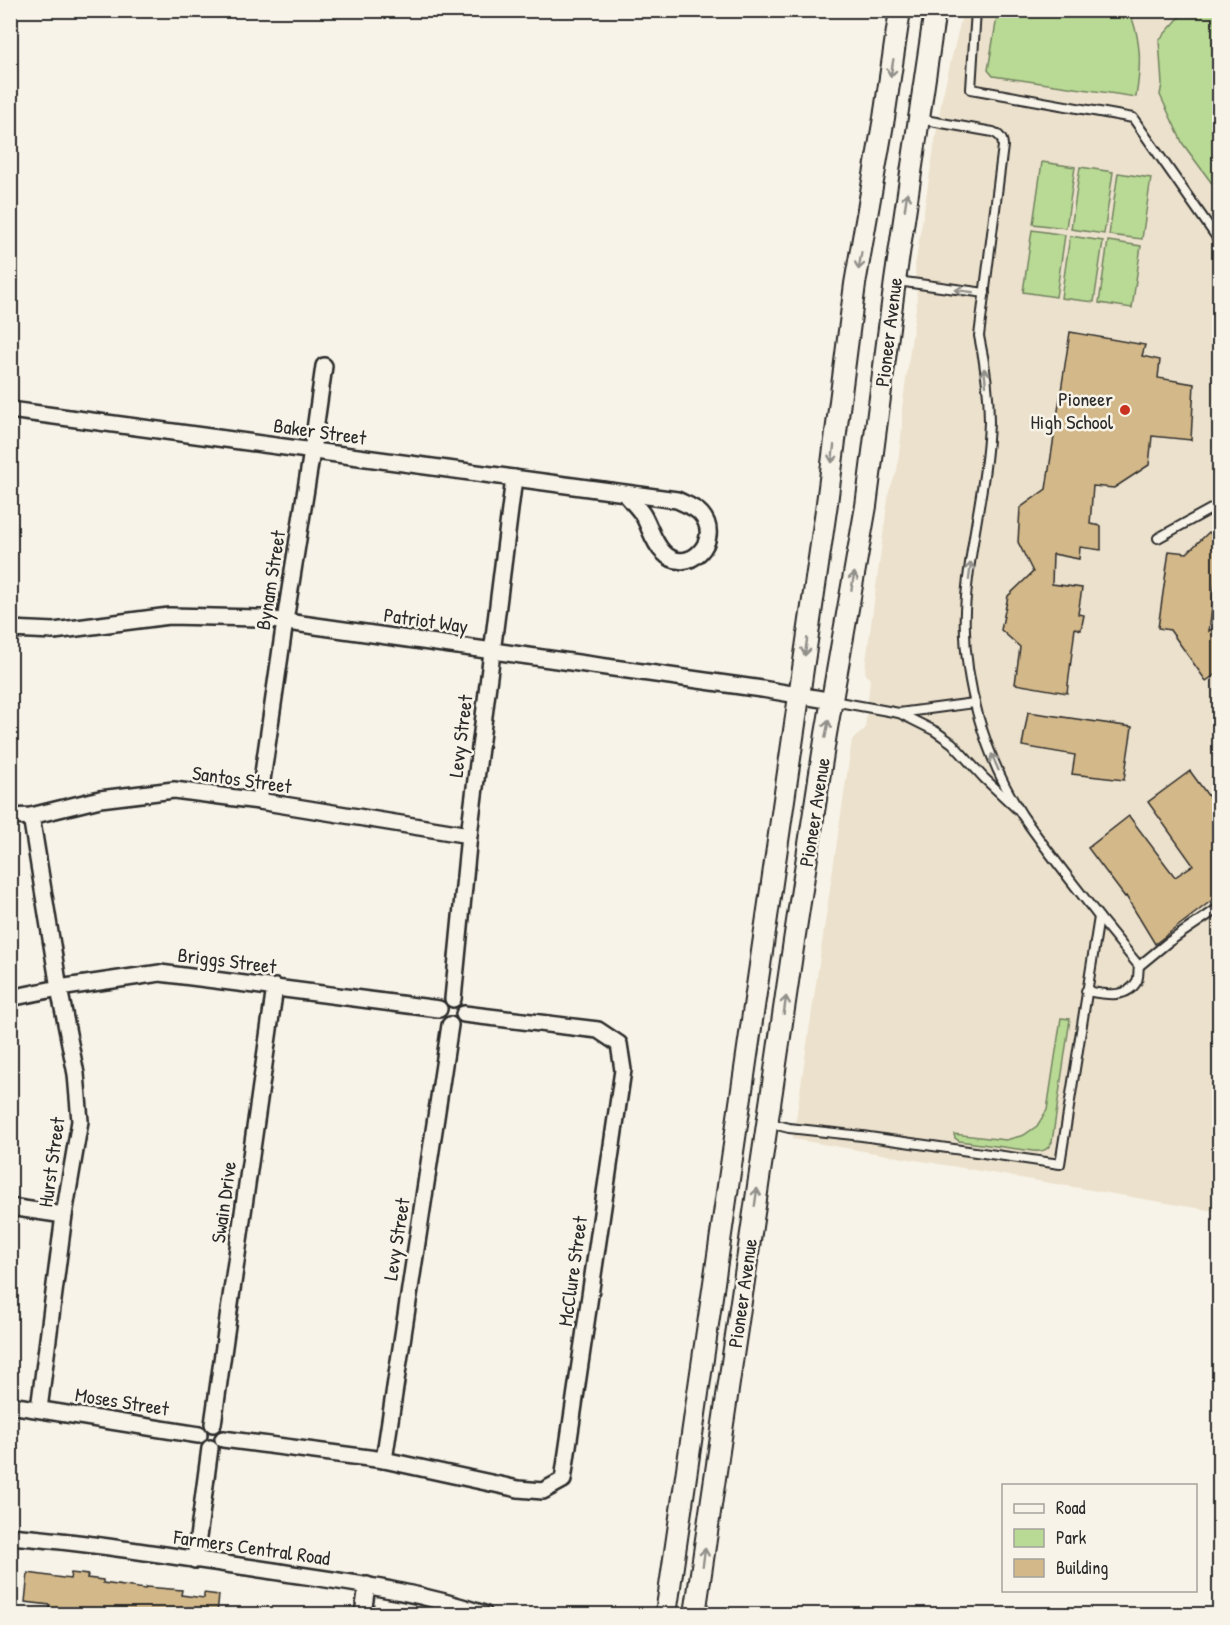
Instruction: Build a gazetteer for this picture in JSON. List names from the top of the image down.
{
  "streets": {
    "street": [
      "Pioneer Avenue",
      "Baker Street",
      "Bynam Street",
      "Patriot Way",
      "Levy Street",
      "Santos Street",
      "Briggs Street",
      "Hurst Street",
      "Swain Drive",
      "McClure Street",
      "Moses Street",
      "Farmers Central Road"
    ]
  },
  "crossings": [
    ["Pioneer Avenue", "Patriot Way"],
    ["Baker Street", "Bynam Street"],
    ["Baker Street", "Levy Street"],
    ["Bynam Street", "Patriot Way"],
    ["Bynam Street", "Santos Street"],
    ["Patriot Way", "Levy Street"],
    ["Levy Street", "Santos Street"],
    ["Levy Street", "Briggs Street"],
    ["Levy Street", "McClure Street"],
    ["Santos Street", "Hurst Street"],
    ["Briggs Street", "Hurst Street"],
    ["Briggs Street", "Swain Drive"],
    ["Briggs Street", "McClure Street"],
    ["Hurst Street", "Moses Street"],
    ["Swain Drive", "Moses Street"]
  ],
  "places": ["Pioneer High School"],
  "legend": ["Road", "Park", "Building"]
}
